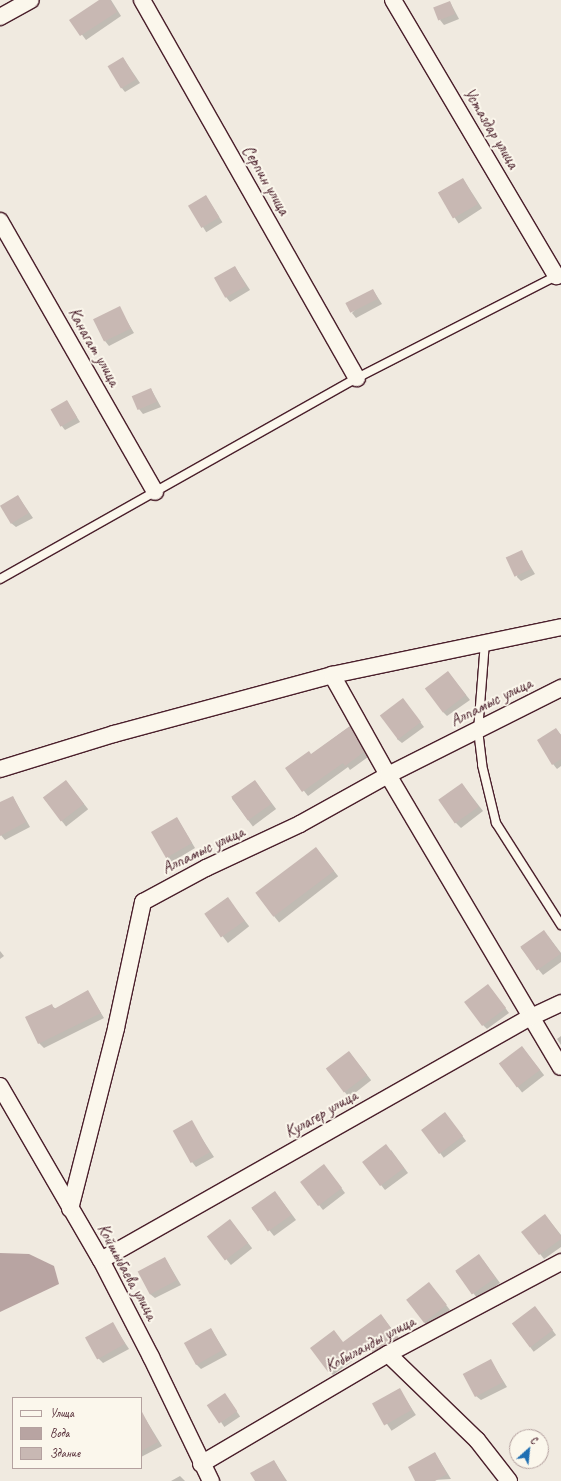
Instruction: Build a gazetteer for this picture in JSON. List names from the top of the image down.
{
  "streets": {
    "street": [
      "Устаздар улица",
      "Серпин улица",
      "Канагат улица",
      "Алпамыс улица",
      "Кулагер улица",
      "Койшыбаева улица",
      "Кобыланды улица"
    ]
  },
  "crossings": [
    ["Алпамыс улица", "Койшыбаева улица"],
    ["Кулагер улица", "Койшыбаева улица"],
    ["Койшыбаева улица", "Кобыланды улица"]
  ],
  "legend": ["Улица", "Вода", "Здание"],
  "north": "top right"
}
